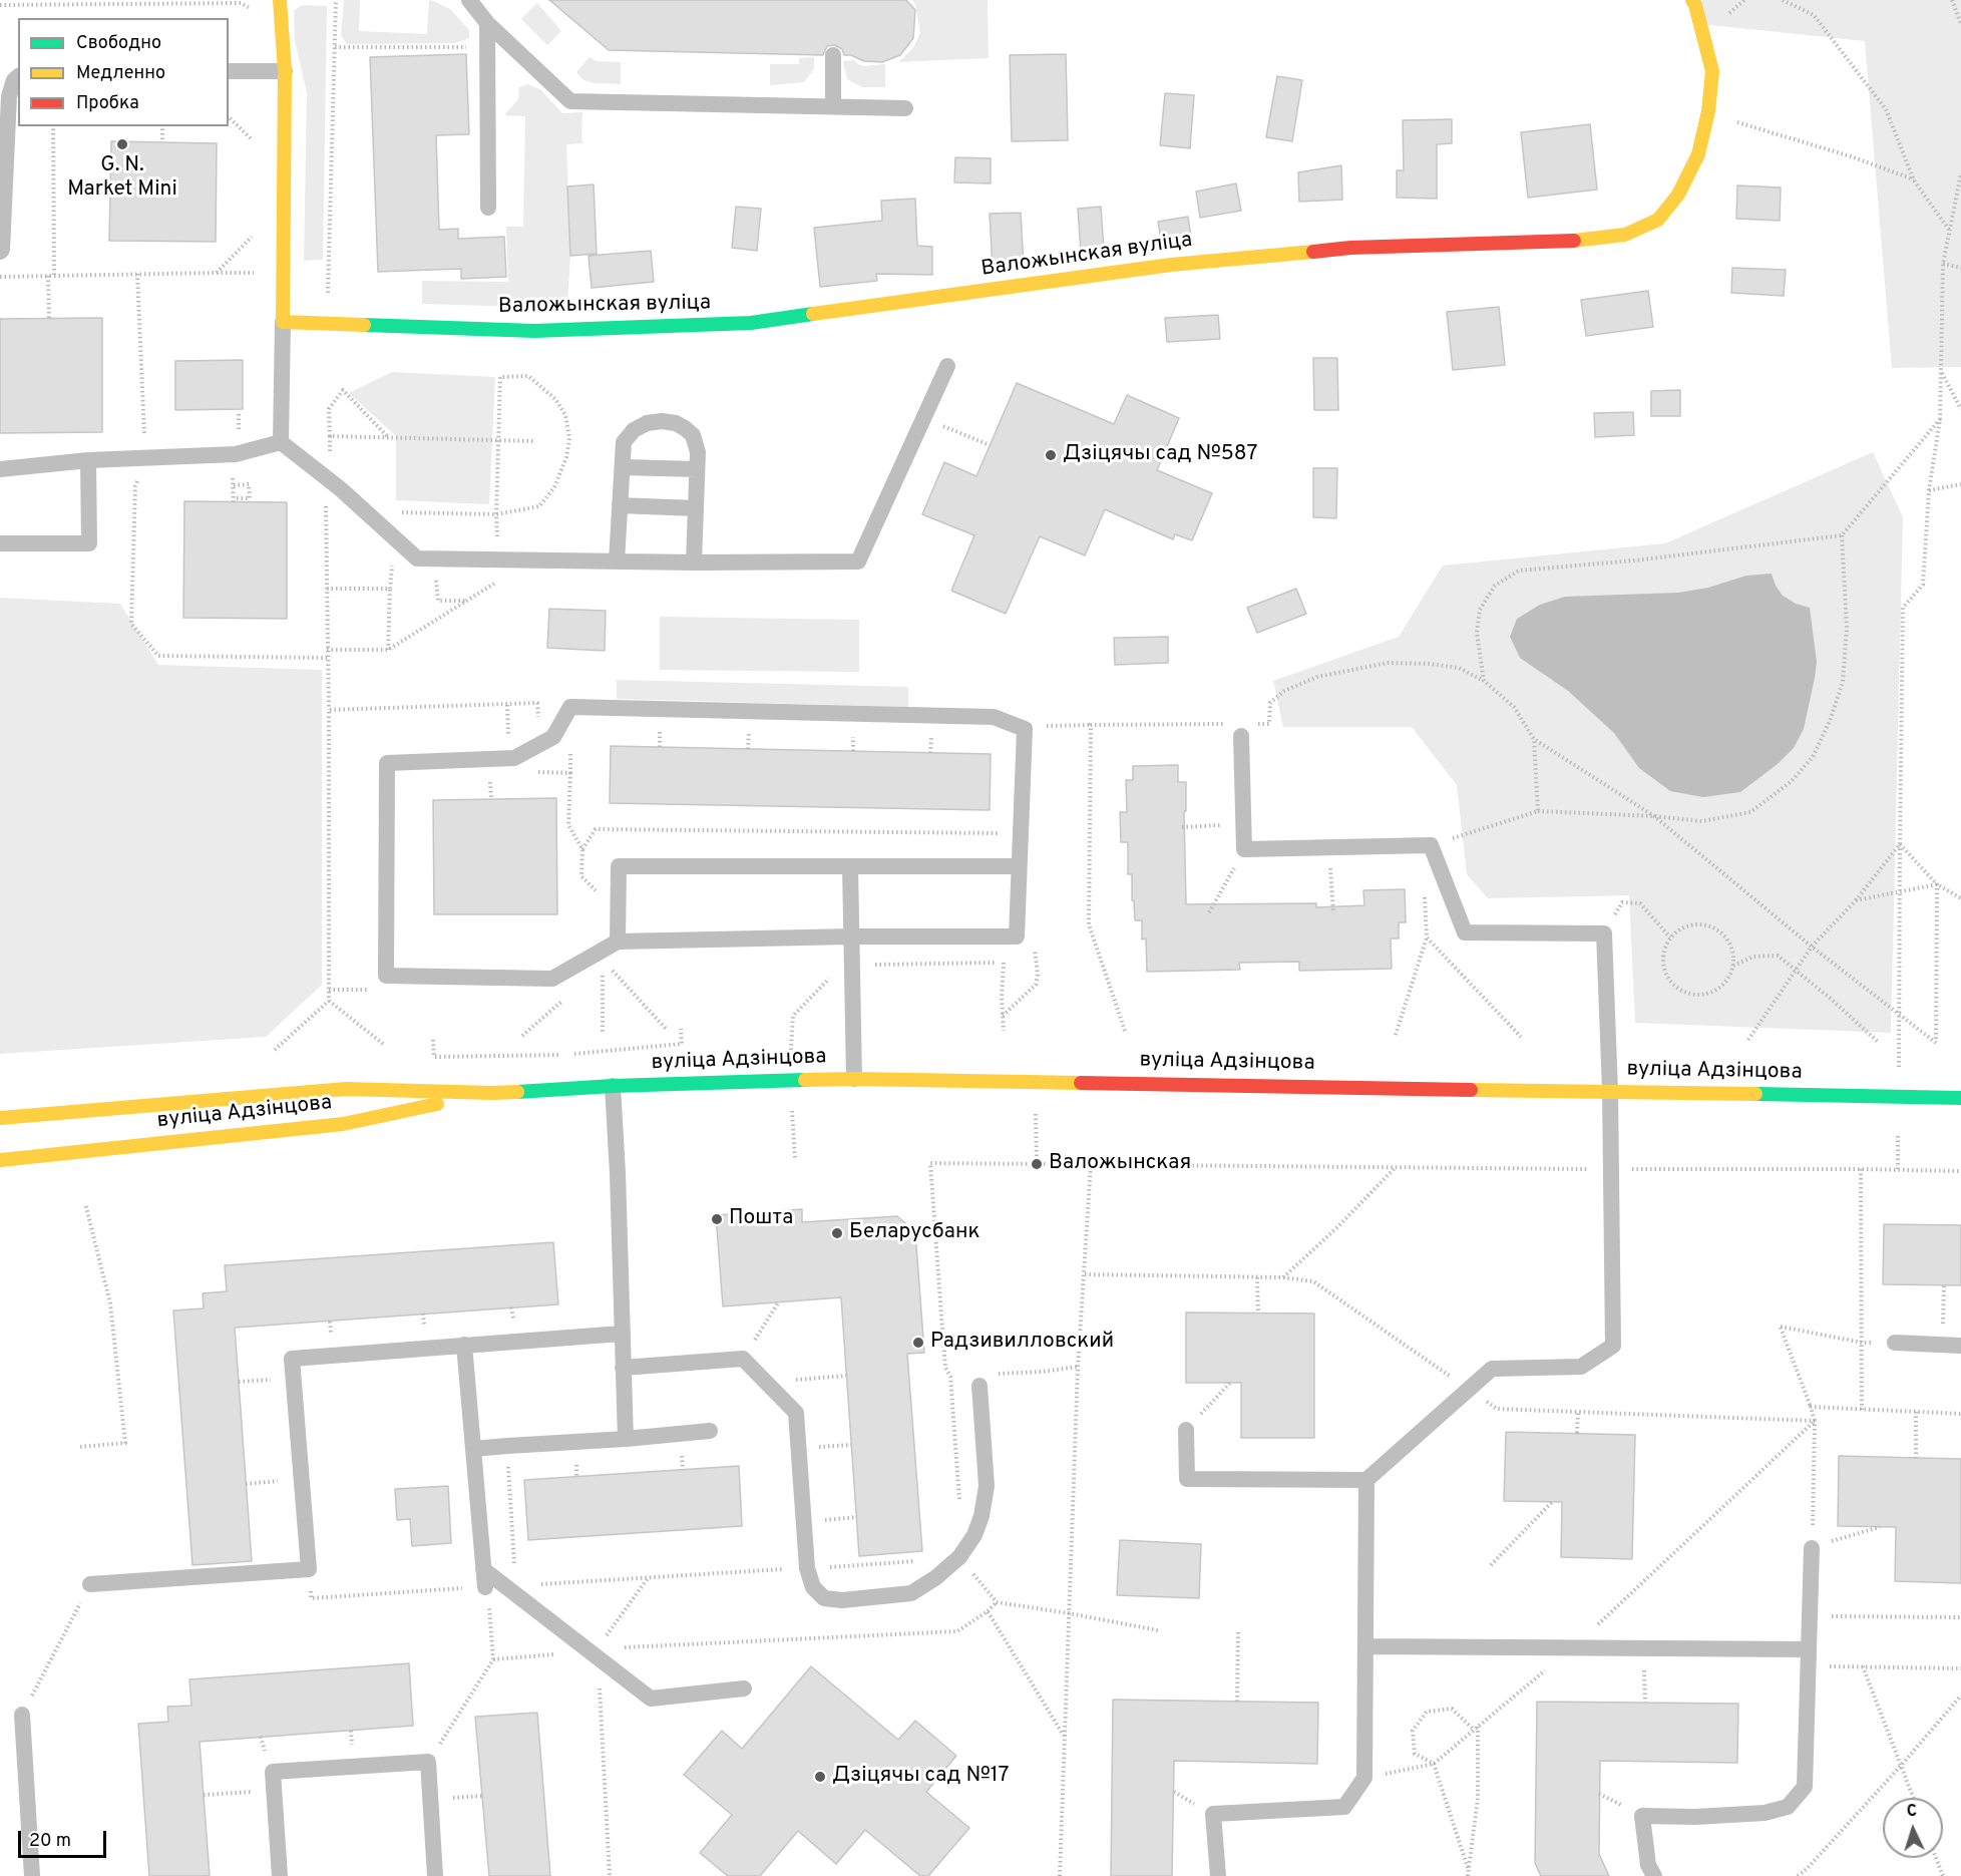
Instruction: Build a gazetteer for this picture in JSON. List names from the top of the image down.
{
  "streets": {
    "main road": ["Валожынская вуліца", "вуліца Адзінцова"]
  },
  "places": [
    "G. N. Market Mini",
    "Дзіцячы сад №587",
    "Валожынская",
    "Пошта",
    "Беларусбанк",
    "Радзивилловский",
    "Дзіцячы сад №17"
  ],
  "legend": ["Свободно", "Медленно", "Пробка"],
  "scale_bar": "20 m",
  "north": "top"
}
